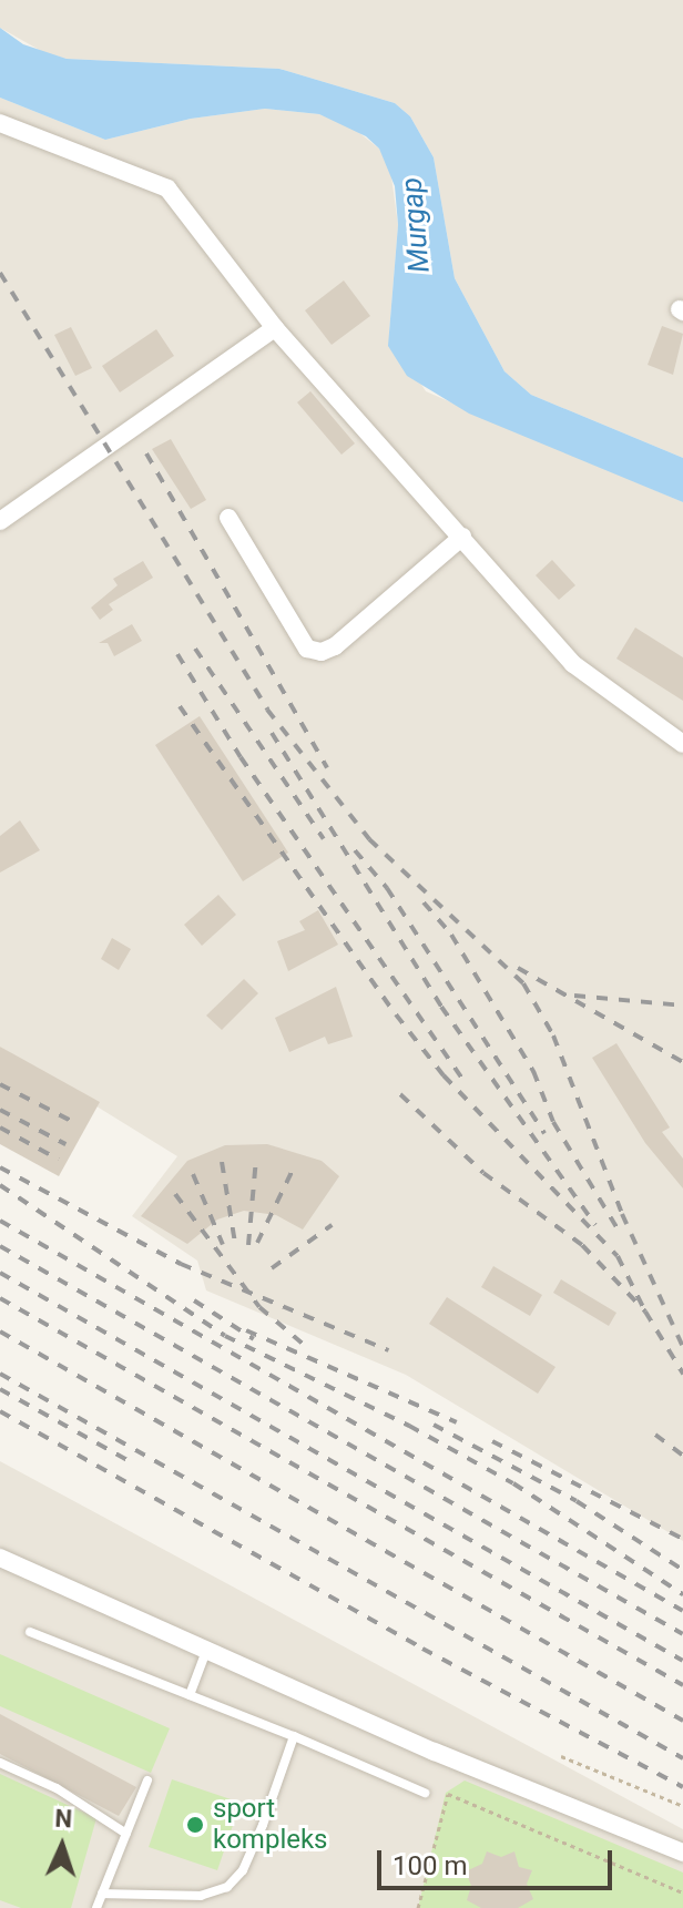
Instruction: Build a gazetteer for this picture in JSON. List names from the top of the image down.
{
  "water": ["Murgap"],
  "places": ["sport kompleks"],
  "scale_bar": "100 m",
  "north": "top"
}
